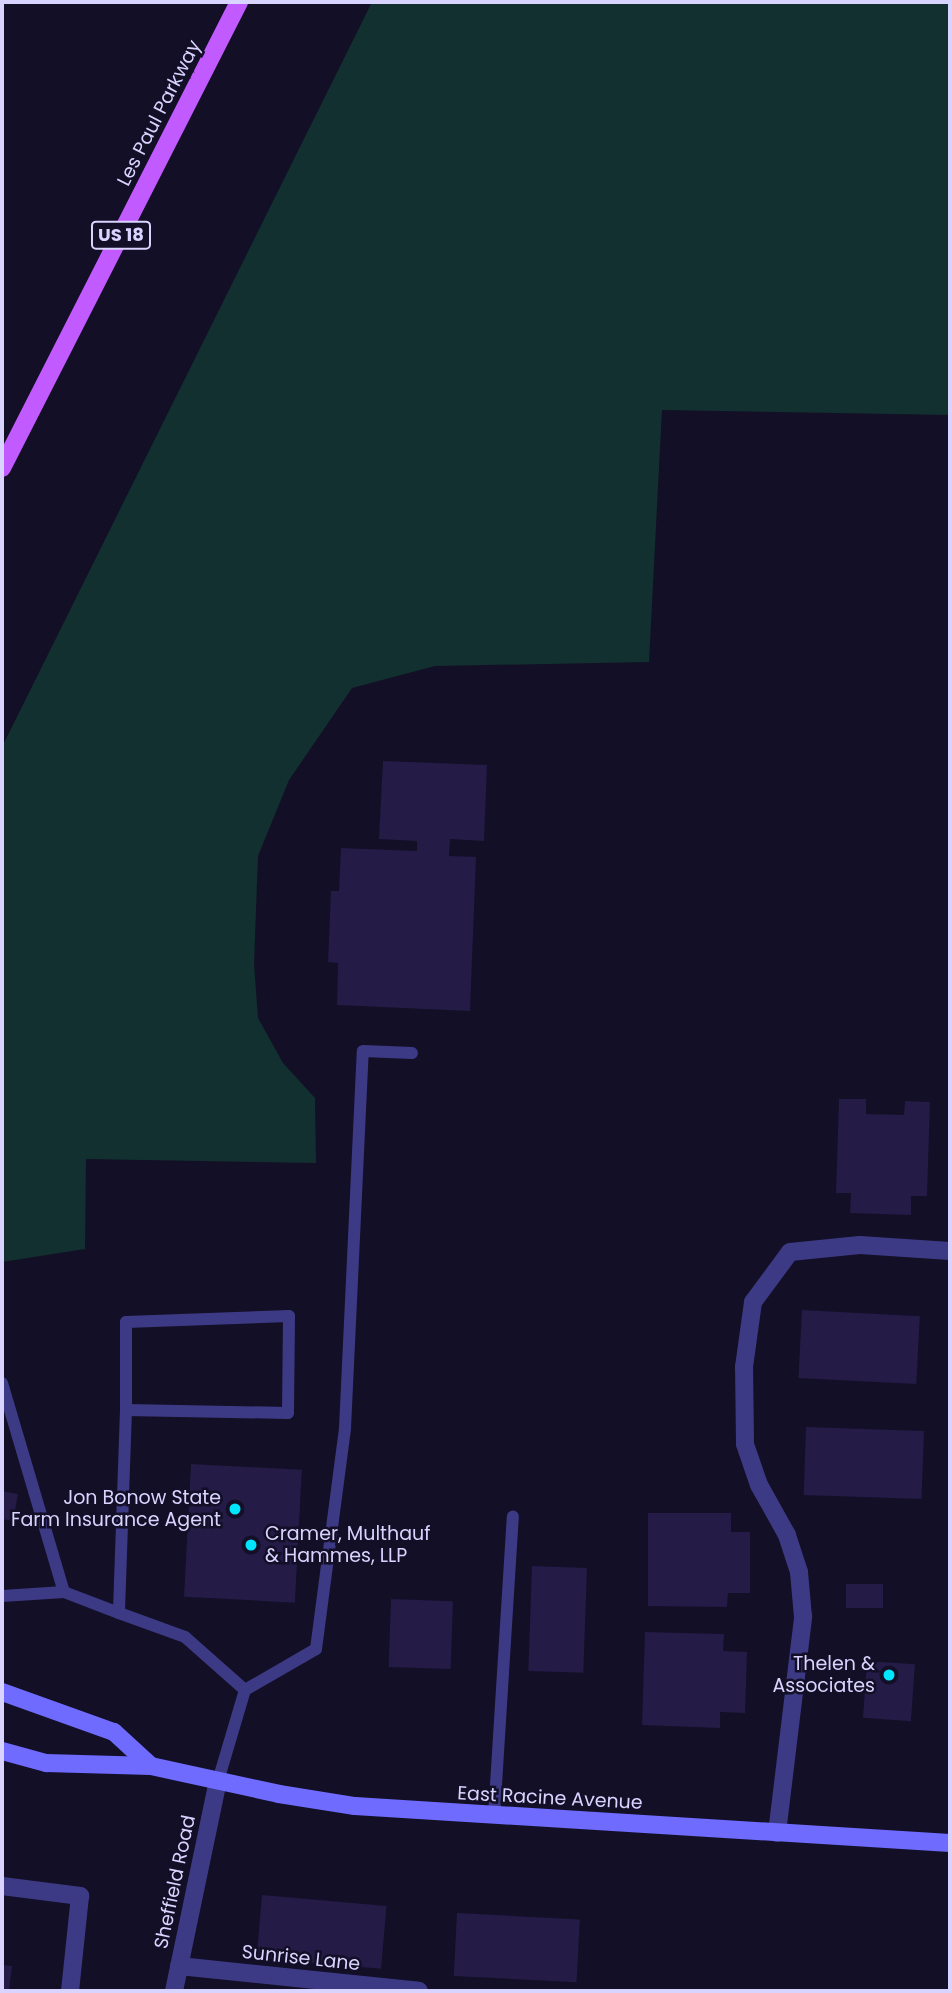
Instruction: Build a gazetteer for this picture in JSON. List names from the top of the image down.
{
  "streets": {
    "main road": ["Les Paul Parkway", "US 18", "East Racine Avenue"],
    "street": ["Sheffield Road", "Sunrise Lane"]
  },
  "crossings": [
    ["East Racine Avenue", "Sheffield Road"],
    ["Sheffield Road", "Sunrise Lane"]
  ],
  "places": ["Jon Bonow State Farm Insurance Agent", "Cramer, Multhauf & Hammes, LLP", "Thelen & Associates"]
}
